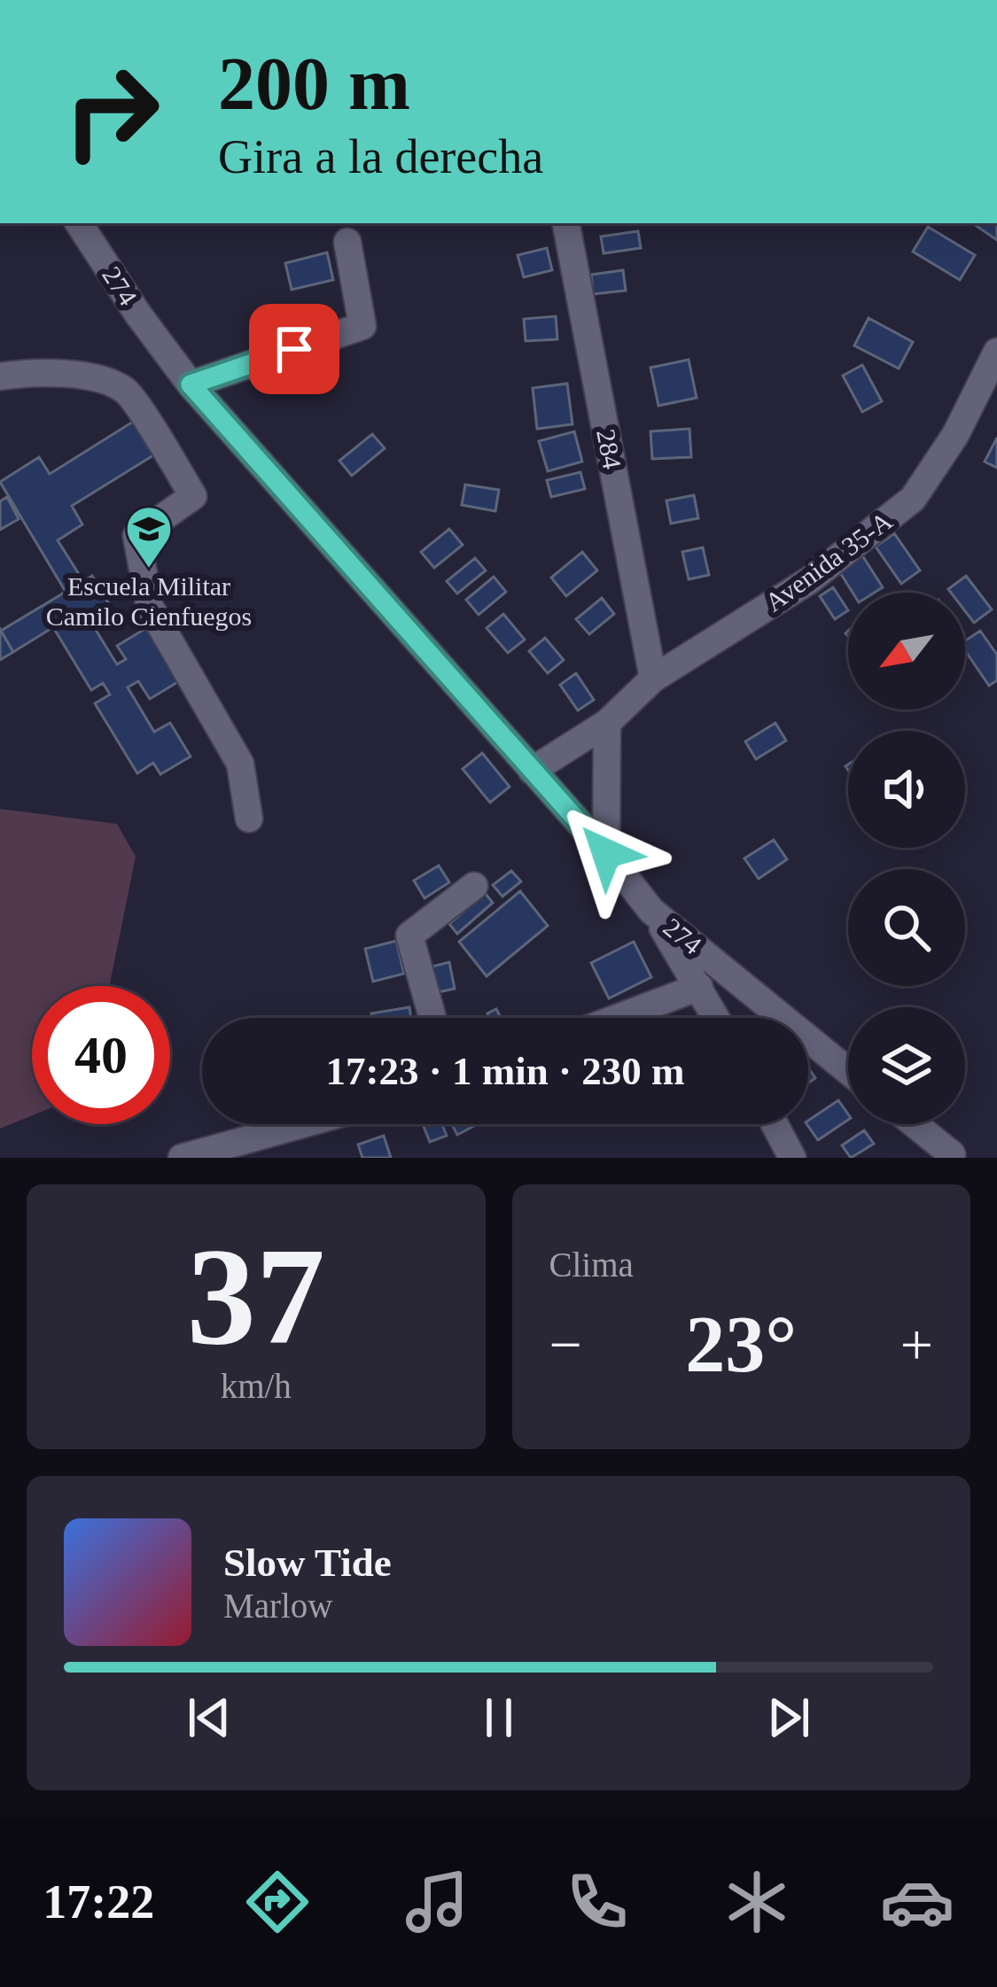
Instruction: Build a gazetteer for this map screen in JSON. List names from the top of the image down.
{
  "streets": {
    "street": ["274", "284", "Avenida 35-A"]
  },
  "crossings": [
    ["274", "Avenida 35-A"],
    ["284", "Avenida 35-A"]
  ],
  "places": {
    "school or university": ["Escuela Militar Camilo Cienfuegos"]
  },
  "north": "bottom left",
  "page": {
    "turn": ["200 m", "Gira a la derecha"],
    "limit": "40",
    "trip": "17:23 · 1 min · 230 m",
    "tile": [
      ["37", "km/h"],
      "Clima"
    ],
    "heat": ["−", "23°", "+"],
    "song": ["Slow Tide", "Marlow"],
    "tabs": "17:22"
  }
}
